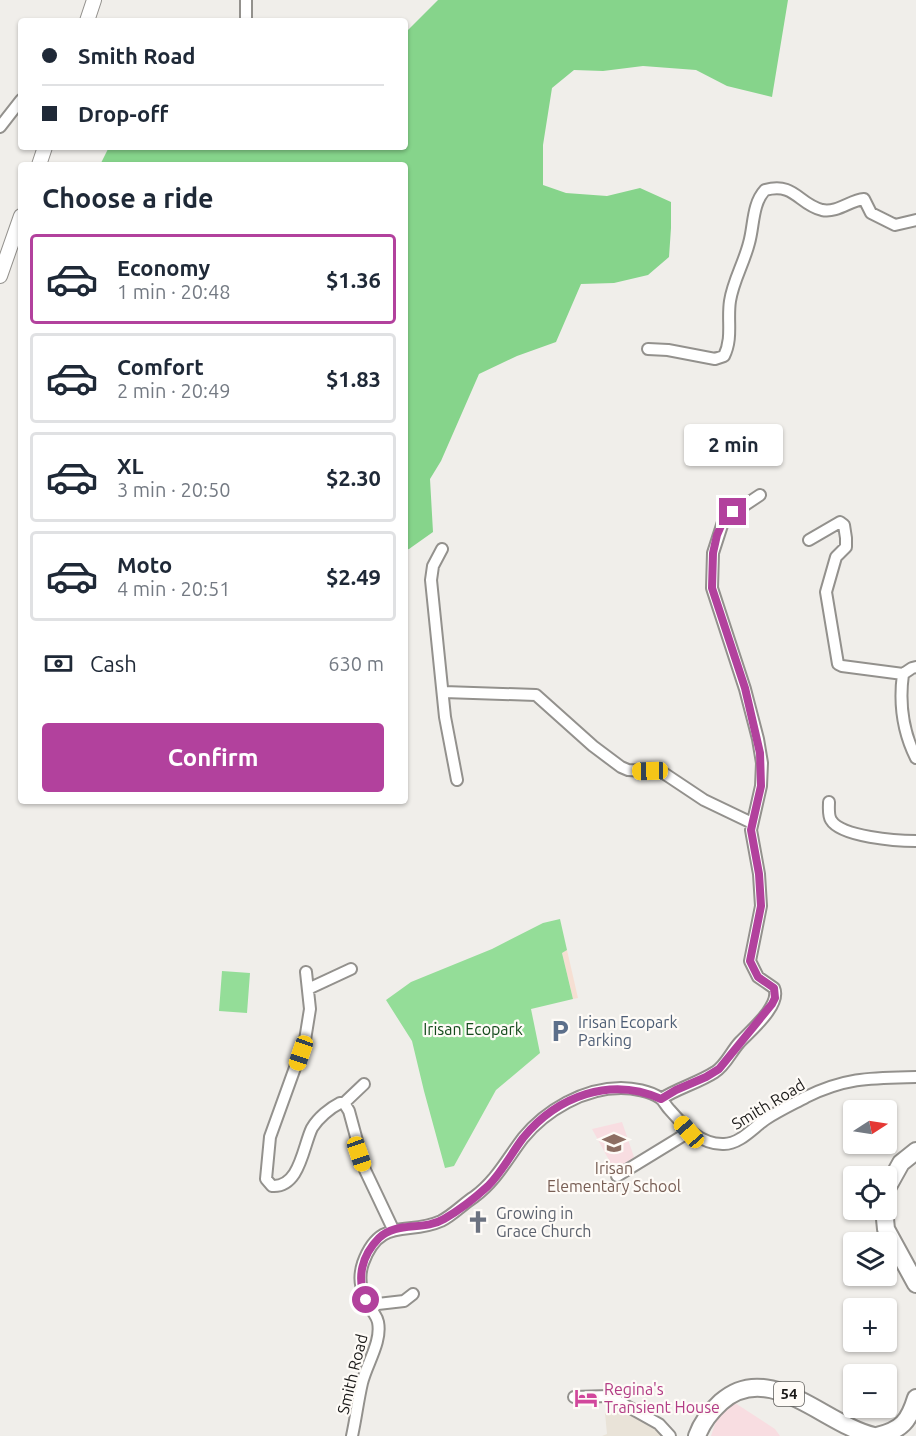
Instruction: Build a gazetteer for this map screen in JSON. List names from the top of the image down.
{
  "streets": {
    "highway": ["54"],
    "street": ["Smith Road"]
  },
  "parks": ["Irisan Ecopark"],
  "places": {
    "parking": ["Irisan Ecopark Parking"],
    "school or university": ["Irisan Elementary School"],
    "church": ["Growing in Grace Church"],
    "hotel": ["Regina's Transient House"]
  },
  "north": "right",
  "page": {
    "banner": ["Smith Road", "Drop-off"],
    "heading": "Choose a ride",
    "list": [
      {
        "name": "Economy",
        "note": "1 min · 20:48",
        "value": "$1.36"
      },
      {
        "name": "Comfort",
        "note": "2 min · 20:49",
        "value": "$1.83"
      },
      {
        "name": "XL",
        "note": "3 min · 20:50",
        "value": "$2.30"
      },
      {
        "name": "Moto",
        "note": "4 min · 20:51",
        "value": "$2.49"
      }
    ],
    "bubble": "2 min",
    "pay": ["Cash", "630 m"],
    "buttons": "Confirm",
    "map_buttons": ["+", "−"]
  }
}
